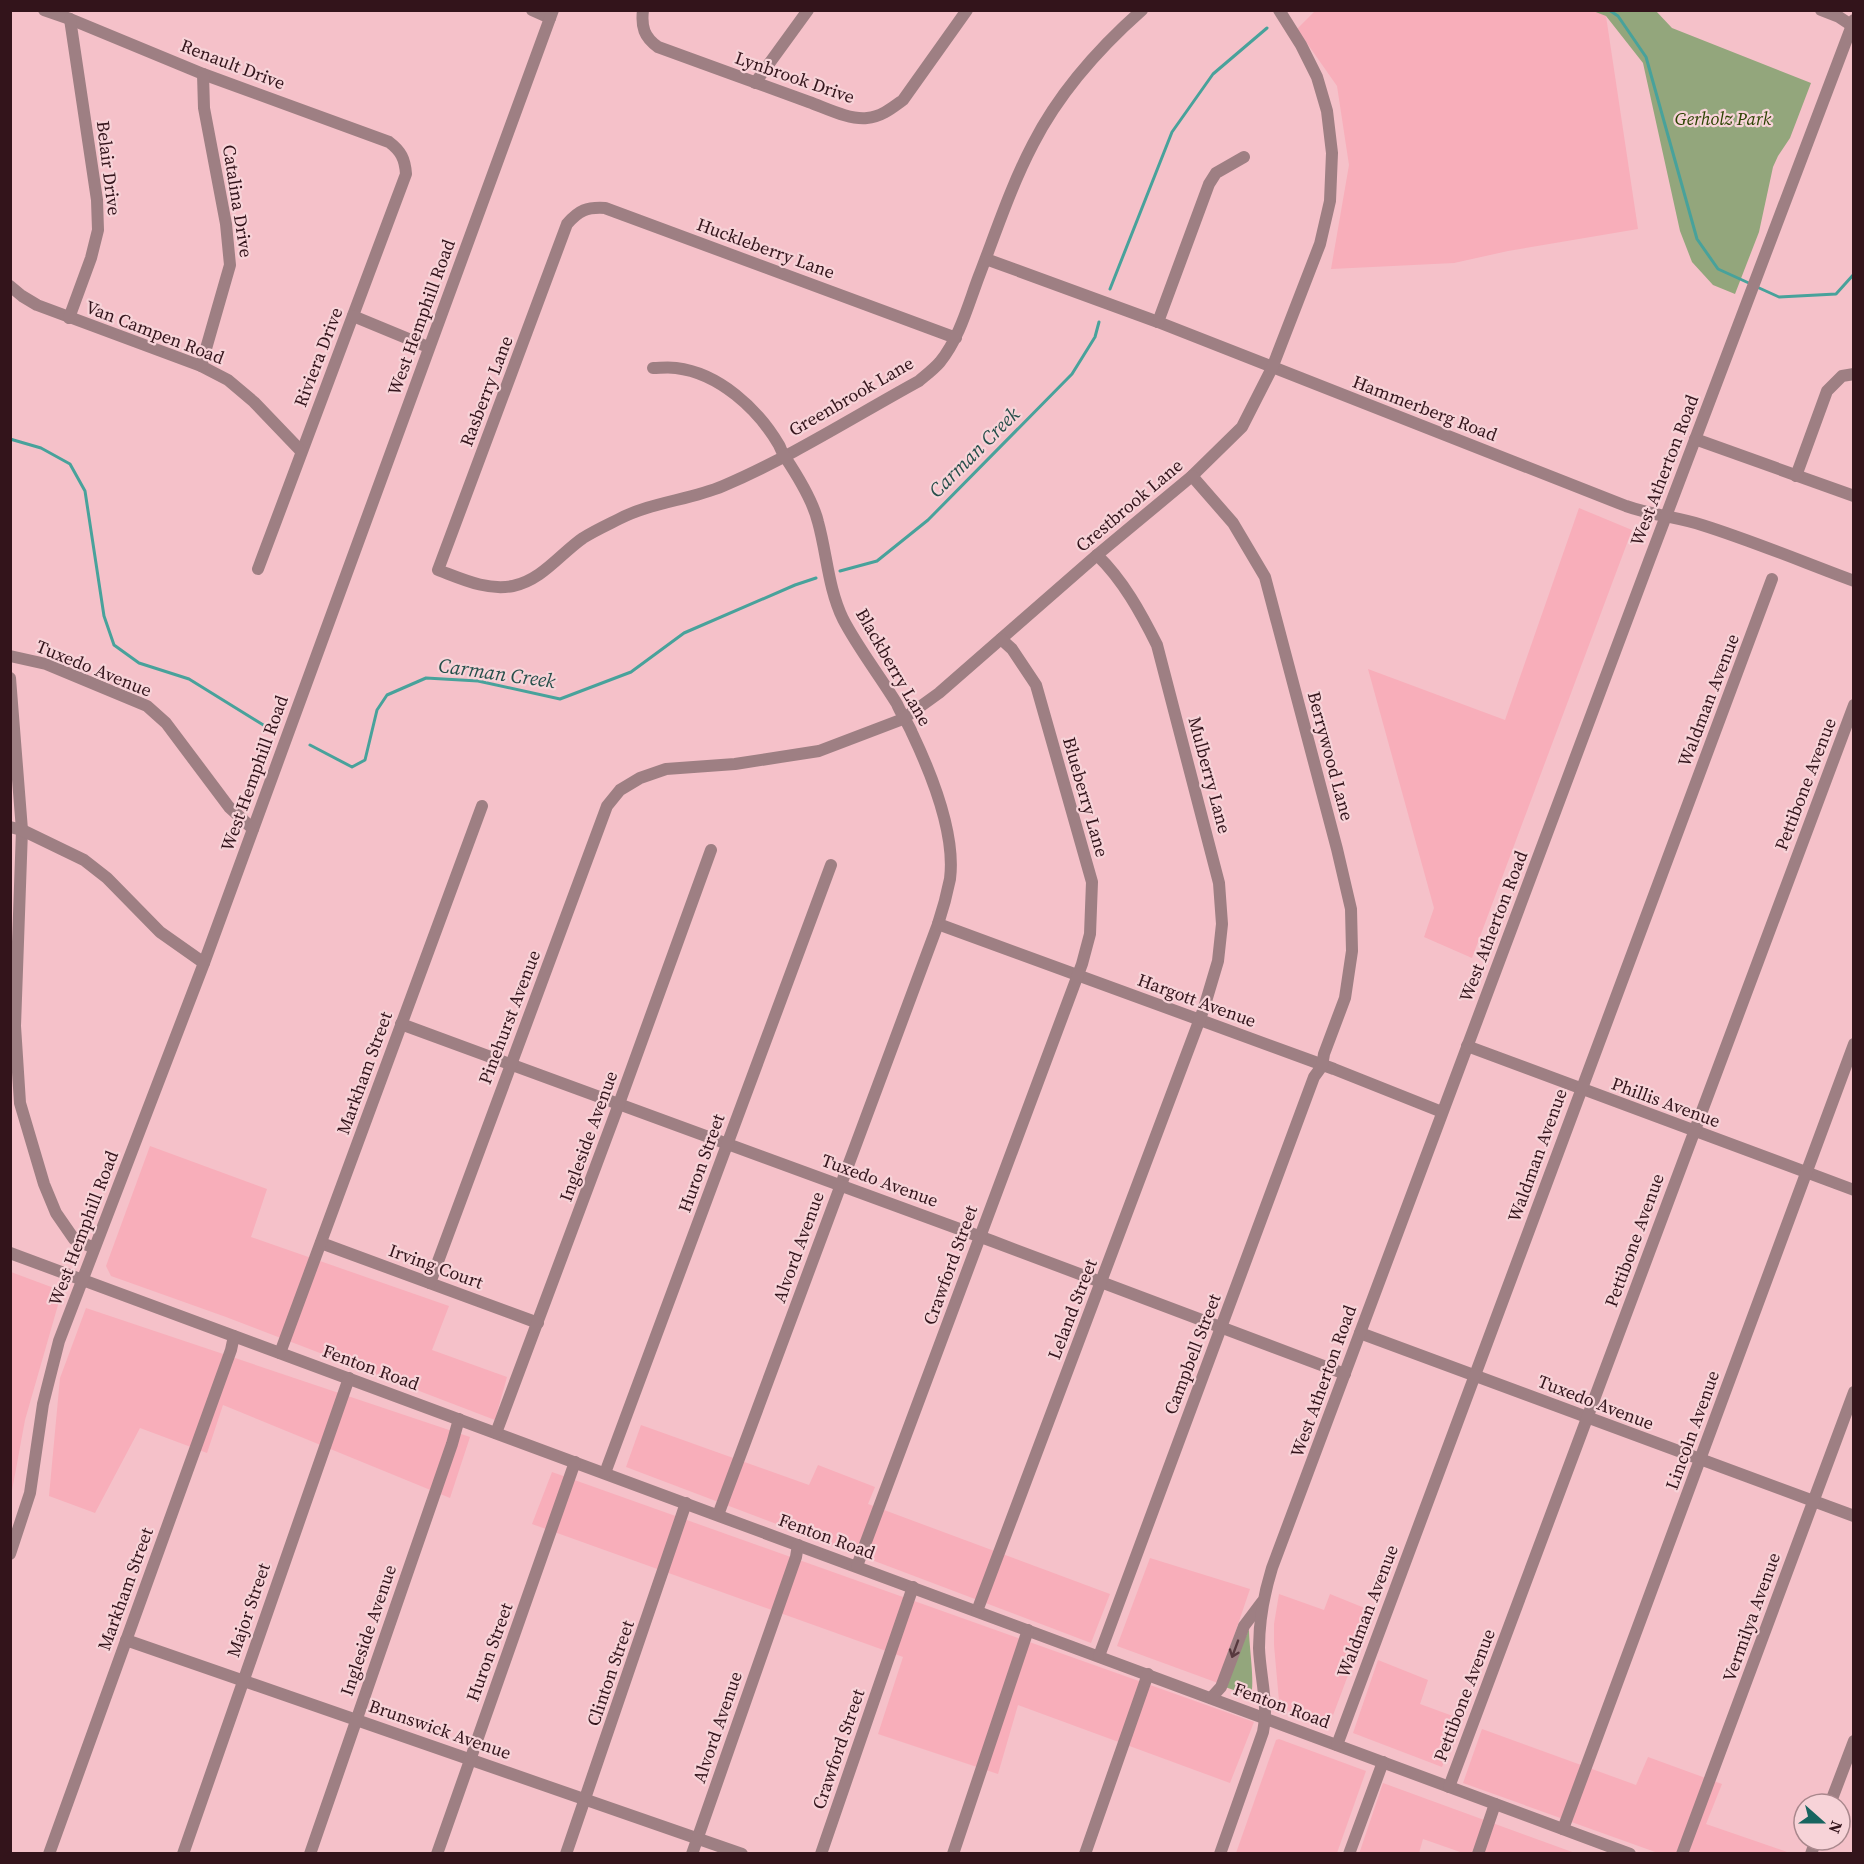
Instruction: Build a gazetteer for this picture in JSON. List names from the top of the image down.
{
  "streets": {
    "street": [
      "Renault Drive",
      "Lynbrook Drive",
      "Belair Drive",
      "Catalina Drive",
      "Huckleberry Lane",
      "West Hemphill Road",
      "Van Campen Road",
      "Riviera Drive",
      "Rasberry Lane",
      "Greenbrook Lane",
      "Hammerberg Road",
      "West Atherton Road",
      "Crestbrook Lane",
      "Blackberry Lane",
      "Tuxedo Avenue",
      "Waldman Avenue",
      "Berrywood Lane",
      "Mulberry Lane",
      "Pettibone Avenue",
      "Blueberry Lane",
      "Hargott Avenue",
      "Pinehurst Avenue",
      "Markham Street",
      "Phillis Avenue",
      "Ingleside Avenue",
      "Huron Street",
      "Alvord Avenue",
      "Crawford Street",
      "Irving Court",
      "Leland Street",
      "Campbell Street",
      "Fenton Road",
      "Lincoln Avenue",
      "Major Street",
      "Vermilya Avenue",
      "Clinton Street",
      "Brunswick Avenue"
    ]
  },
  "crossings": [
    ["Renault Drive", "Belair Drive"],
    ["Renault Drive", "Catalina Drive"],
    ["Renault Drive", "Riviera Drive"],
    ["Belair Drive", "Van Campen Road"],
    ["Catalina Drive", "Van Campen Road"],
    ["Huckleberry Lane", "Rasberry Lane"],
    ["Huckleberry Lane", "Greenbrook Lane"],
    ["West Hemphill Road", "Tuxedo Avenue"],
    ["West Hemphill Road", "Fenton Road"],
    ["Van Campen Road", "Riviera Drive"],
    ["Rasberry Lane", "Greenbrook Lane"],
    ["Greenbrook Lane", "Hammerberg Road"],
    ["Greenbrook Lane", "Blackberry Lane"],
    ["Hammerberg Road", "West Atherton Road"],
    ["Hammerberg Road", "Crestbrook Lane"],
    ["West Atherton Road", "Tuxedo Avenue"],
    ["West Atherton Road", "Hargott Avenue"],
    ["West Atherton Road", "Phillis Avenue"],
    ["West Atherton Road", "Fenton Road"],
    ["Crestbrook Lane", "Blackberry Lane"],
    ["Crestbrook Lane", "Berrywood Lane"],
    ["Crestbrook Lane", "Mulberry Lane"],
    ["Crestbrook Lane", "Blueberry Lane"],
    ["Crestbrook Lane", "Pinehurst Avenue"],
    ["Blackberry Lane", "Hargott Avenue"],
    ["Blackberry Lane", "Alvord Avenue"],
    ["Tuxedo Avenue", "Waldman Avenue"],
    ["Tuxedo Avenue", "Pettibone Avenue"],
    ["Tuxedo Avenue", "Pinehurst Avenue"],
    ["Tuxedo Avenue", "Markham Street"],
    ["Tuxedo Avenue", "Ingleside Avenue"],
    ["Tuxedo Avenue", "Huron Street"],
    ["Tuxedo Avenue", "Alvord Avenue"],
    ["Tuxedo Avenue", "Crawford Street"],
    ["Tuxedo Avenue", "Leland Street"],
    ["Tuxedo Avenue", "Campbell Street"],
    ["Tuxedo Avenue", "Lincoln Avenue"],
    ["Tuxedo Avenue", "Vermilya Avenue"],
    ["Waldman Avenue", "Phillis Avenue"],
    ["Waldman Avenue", "Fenton Road"],
    ["Berrywood Lane", "Hargott Avenue"],
    ["Berrywood Lane", "Campbell Street"],
    ["Mulberry Lane", "Hargott Avenue"],
    ["Mulberry Lane", "Leland Street"],
    ["Pettibone Avenue", "Phillis Avenue"],
    ["Pettibone Avenue", "Fenton Road"],
    ["Blueberry Lane", "Hargott Avenue"],
    ["Blueberry Lane", "Crawford Street"],
    ["Hargott Avenue", "Alvord Avenue"],
    ["Hargott Avenue", "Crawford Street"],
    ["Hargott Avenue", "Leland Street"],
    ["Hargott Avenue", "Campbell Street"],
    ["Pinehurst Avenue", "Irving Court"],
    ["Markham Street", "Irving Court"],
    ["Markham Street", "Fenton Road"],
    ["Markham Street", "Brunswick Avenue"],
    ["Phillis Avenue", "Lincoln Avenue"],
    ["Ingleside Avenue", "Irving Court"],
    ["Ingleside Avenue", "Fenton Road"],
    ["Ingleside Avenue", "Brunswick Avenue"],
    ["Huron Street", "Fenton Road"],
    ["Huron Street", "Brunswick Avenue"],
    ["Alvord Avenue", "Fenton Road"],
    ["Alvord Avenue", "Brunswick Avenue"],
    ["Crawford Street", "Fenton Road"],
    ["Leland Street", "Fenton Road"],
    ["Campbell Street", "Fenton Road"],
    ["Fenton Road", "Lincoln Avenue"],
    ["Fenton Road", "Major Street"],
    ["Fenton Road", "Clinton Street"],
    ["Major Street", "Brunswick Avenue"],
    ["Clinton Street", "Brunswick Avenue"]
  ],
  "water": ["Carman Creek"],
  "parks": ["Gerholz Park"],
  "north": "right"
}
